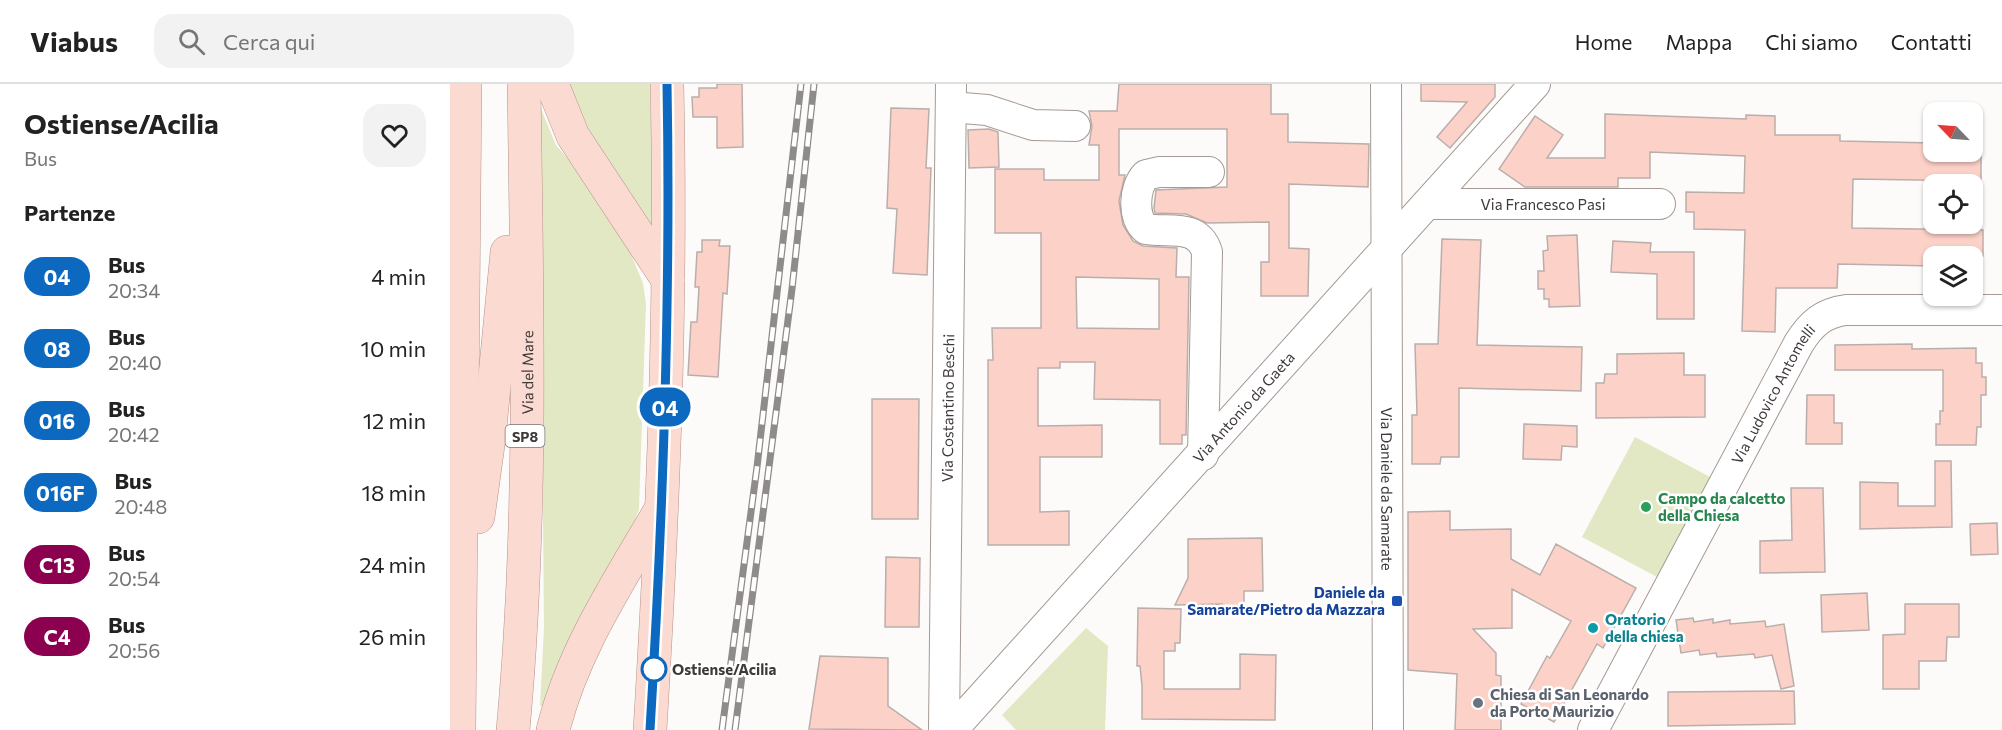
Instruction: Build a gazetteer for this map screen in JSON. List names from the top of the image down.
{
  "streets": {
    "main road": ["Via del Mare", "SP8"],
    "street": [
      "Via Francesco Pasi",
      "Via Ludovico Antomelli",
      "Via Costantino Beschi",
      "Via Antonio da Gaeta",
      "Via Daniele da Samarate"
    ]
  },
  "crossings": [
    ["Via Francesco Pasi", "Via Antonio da Gaeta"],
    ["Via Antonio da Gaeta", "Via Daniele da Samarate"]
  ],
  "places": {
    "other": [
      "Campo da calcetto della Chiesa",
      "Oratorio della chiesa",
      "Ostiense/Acilia",
      "Chiesa di San Leonardo da Porto Maurizio"
    ],
    "transit": ["Daniele da Samarate/Pietro da Mazzara"]
  },
  "lines": ["bus line 04"],
  "north": "top left",
  "page": {
    "header": "Viabus",
    "search": "Cerca qui",
    "nav": [
      "Home",
      "Mappa",
      "Chi siamo",
      "Contatti"
    ],
    "heading": [
      ["Ostiense/Acilia", "Bus"],
      "Partenze"
    ],
    "on_map": "04",
    "list": [
      {
        "mark": "04",
        "name": "Bus",
        "note": "20:34",
        "value": "4 min"
      },
      {
        "mark": "08",
        "name": "Bus",
        "note": "20:40",
        "value": "10 min"
      },
      {
        "mark": "016",
        "name": "Bus",
        "note": "20:42",
        "value": "12 min"
      },
      {
        "mark": "016F",
        "name": "Bus",
        "note": "20:48",
        "value": "18 min"
      },
      {
        "mark": "C13",
        "name": "Bus",
        "note": "20:54",
        "value": "24 min"
      },
      {
        "mark": "C4",
        "name": "Bus",
        "note": "20:56",
        "value": "26 min"
      }
    ]
  }
}
